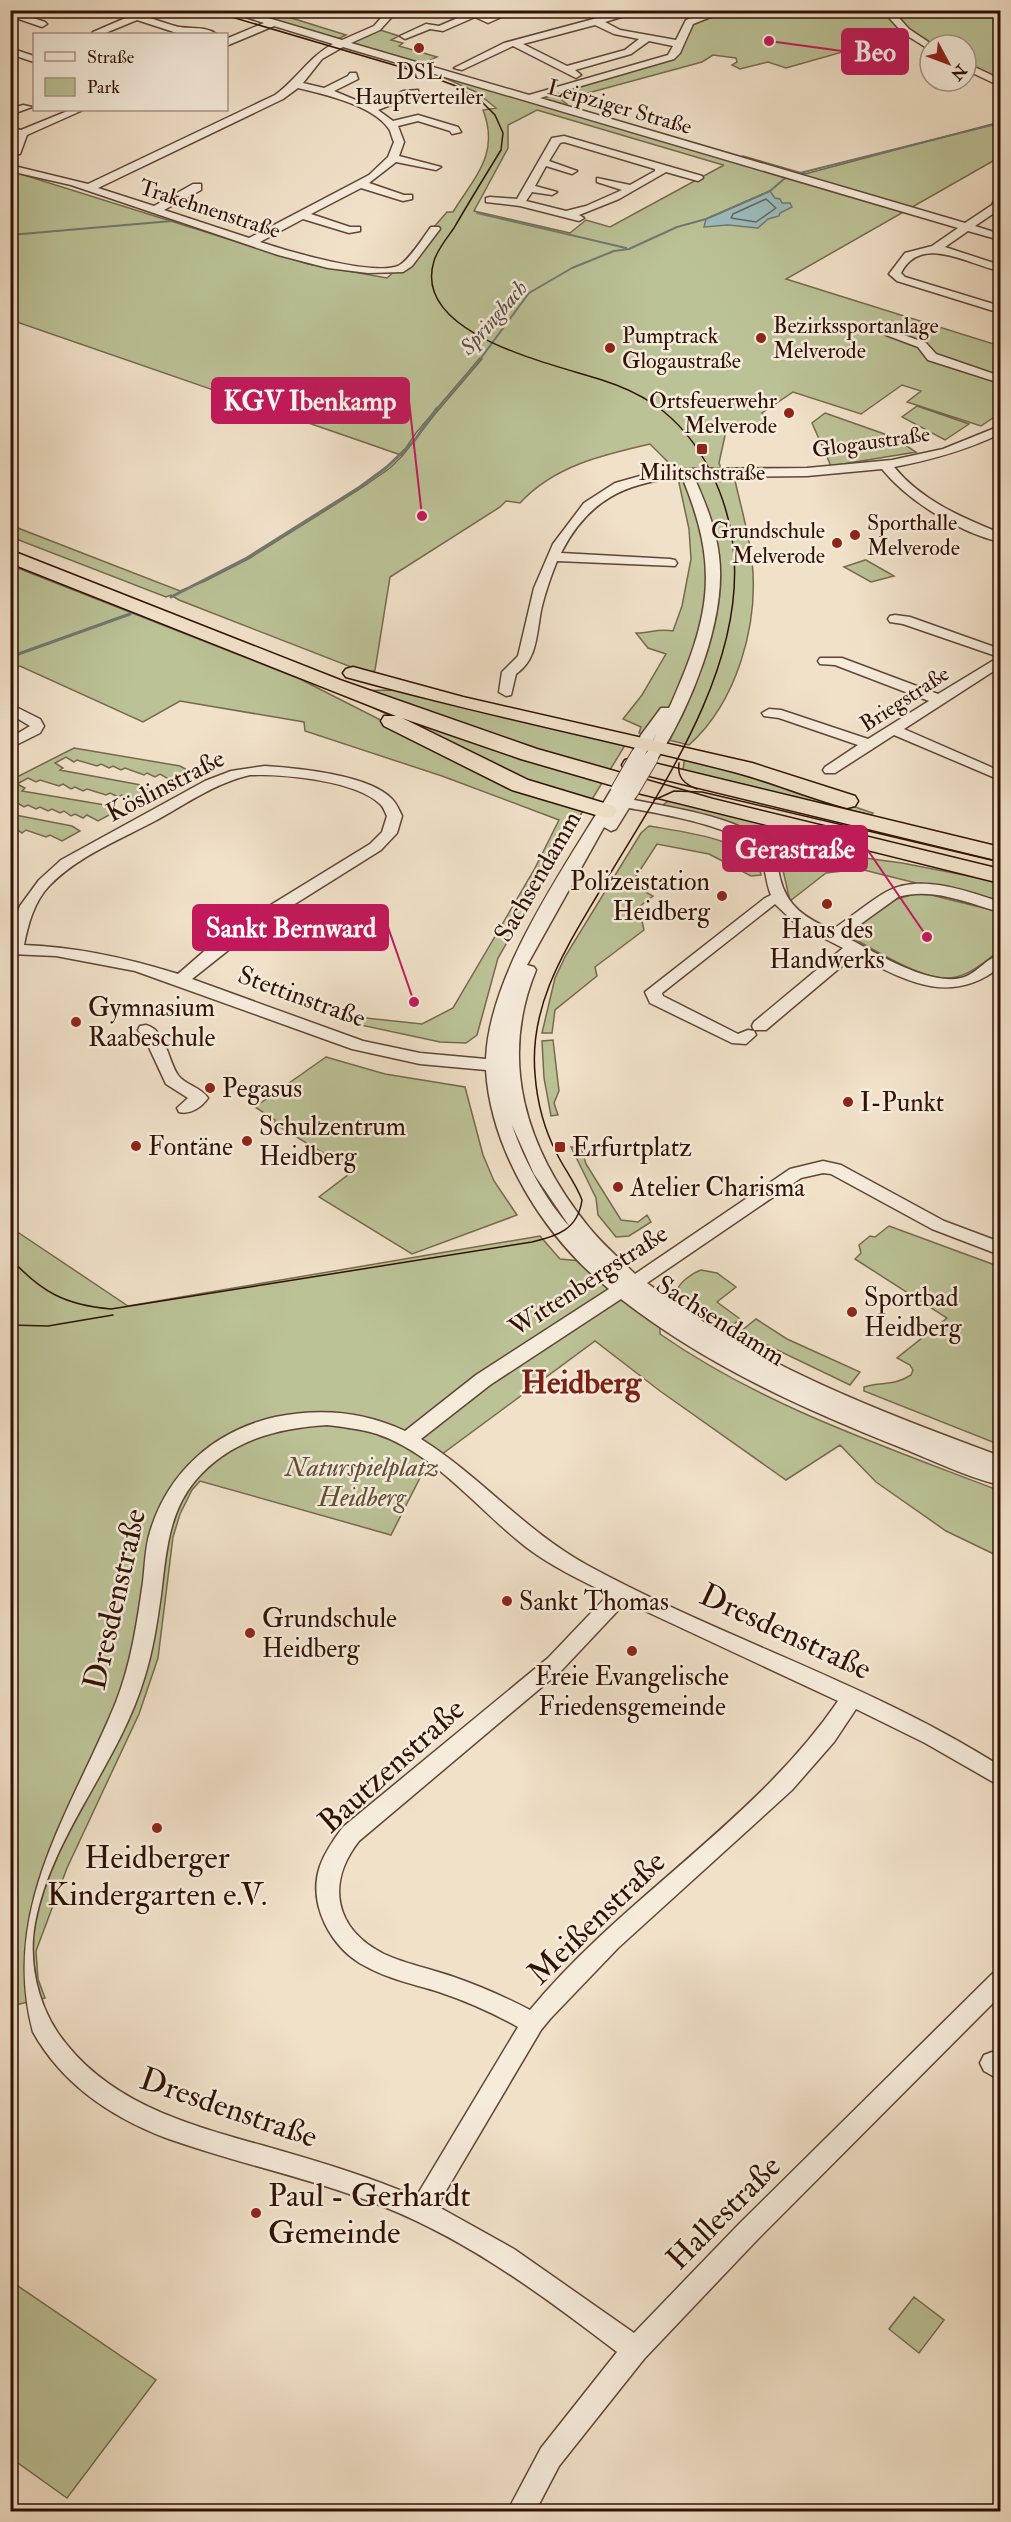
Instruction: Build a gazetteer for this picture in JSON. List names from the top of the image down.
{
  "streets": {
    "street": [
      "Leipziger Straße",
      "Trakehnenstraße",
      "Glogaustraße",
      "Briegstraße",
      "Köslinstraße",
      "Sachsendamm",
      "Stettinstraße",
      "Wittenbergstraße",
      "Dresdenstraße",
      "Bautzenstraße",
      "Meißenstraße",
      "Hallestraße"
    ]
  },
  "crossings": [
    ["Glogaustraße", "Sachsendamm"],
    ["Köslinstraße", "Stettinstraße"],
    ["Sachsendamm", "Stettinstraße"],
    ["Sachsendamm", "Wittenbergstraße"],
    ["Wittenbergstraße", "Dresdenstraße"],
    ["Dresdenstraße", "Bautzenstraße"],
    ["Dresdenstraße", "Meißenstraße"],
    ["Dresdenstraße", "Hallestraße"],
    ["Bautzenstraße", "Meißenstraße"]
  ],
  "districts": ["Heidberg"],
  "water": ["Springbach"],
  "parks": ["Naturspielplatz Heidberg"],
  "places": {
    "other": [
      "Beo",
      "DSL Hauptverteiler",
      "Bezirkssportanlage Melverode",
      "Pumptrack Glogaustraße",
      "Ortsfeuerwehr Melverode",
      "KGV Ibenkamp",
      "Sporthalle Melverode",
      "Grundschule Melverode",
      "Polizeistation Heidberg",
      "Haus des Handwerks",
      "Gerastraße",
      "Sankt Bernward",
      "Gymnasium Raabeschule",
      "Pegasus",
      "I-Punkt",
      "Schulzentrum Heidberg",
      "Fontäne",
      "Atelier Charisma",
      "Sportbad Heidberg",
      "Sankt Thomas",
      "Grundschule Heidberg",
      "Freie Evangelische Friedensgemeinde",
      "Heidberger Kindergarten e.V.",
      "Paul - Gerhardt Gemeinde"
    ],
    "transit": ["Militschstraße", "Erfurtplatz"]
  },
  "legend": ["Straße", "Park"],
  "north": "bottom right"
}
